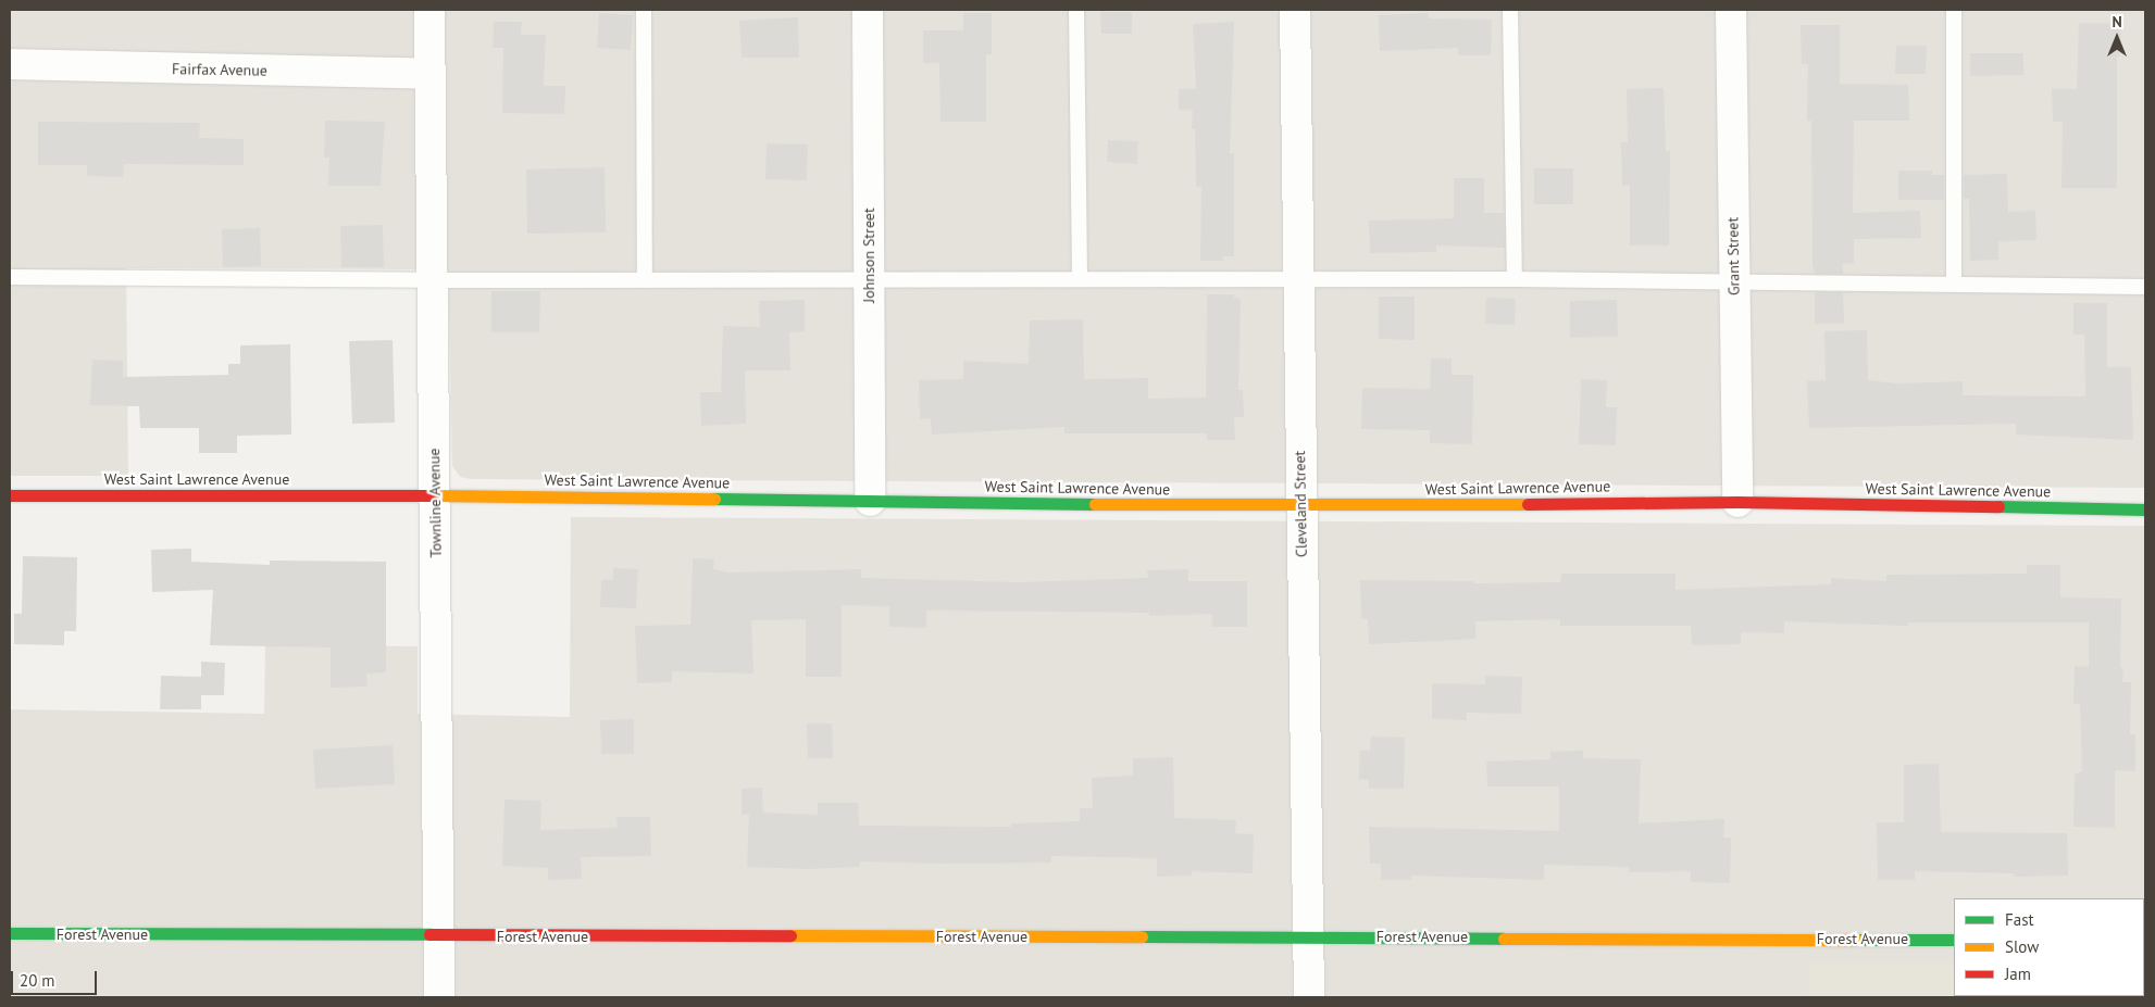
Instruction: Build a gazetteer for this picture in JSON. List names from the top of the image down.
{
  "streets": {
    "street": [
      "Fairfax Avenue",
      "Johnson Street",
      "Grant Street",
      "West Saint Lawrence Avenue",
      "Townline Avenue",
      "Cleveland Street",
      "Forest Avenue"
    ]
  },
  "crossings": [
    ["Fairfax Avenue", "Townline Avenue"],
    ["Johnson Street", "West Saint Lawrence Avenue"],
    ["Grant Street", "West Saint Lawrence Avenue"],
    ["West Saint Lawrence Avenue", "Townline Avenue"],
    ["West Saint Lawrence Avenue", "Cleveland Street"],
    ["Townline Avenue", "Forest Avenue"],
    ["Cleveland Street", "Forest Avenue"]
  ],
  "legend": ["Fast", "Slow", "Jam"],
  "scale_bar": "20 m",
  "north": "top"
}
